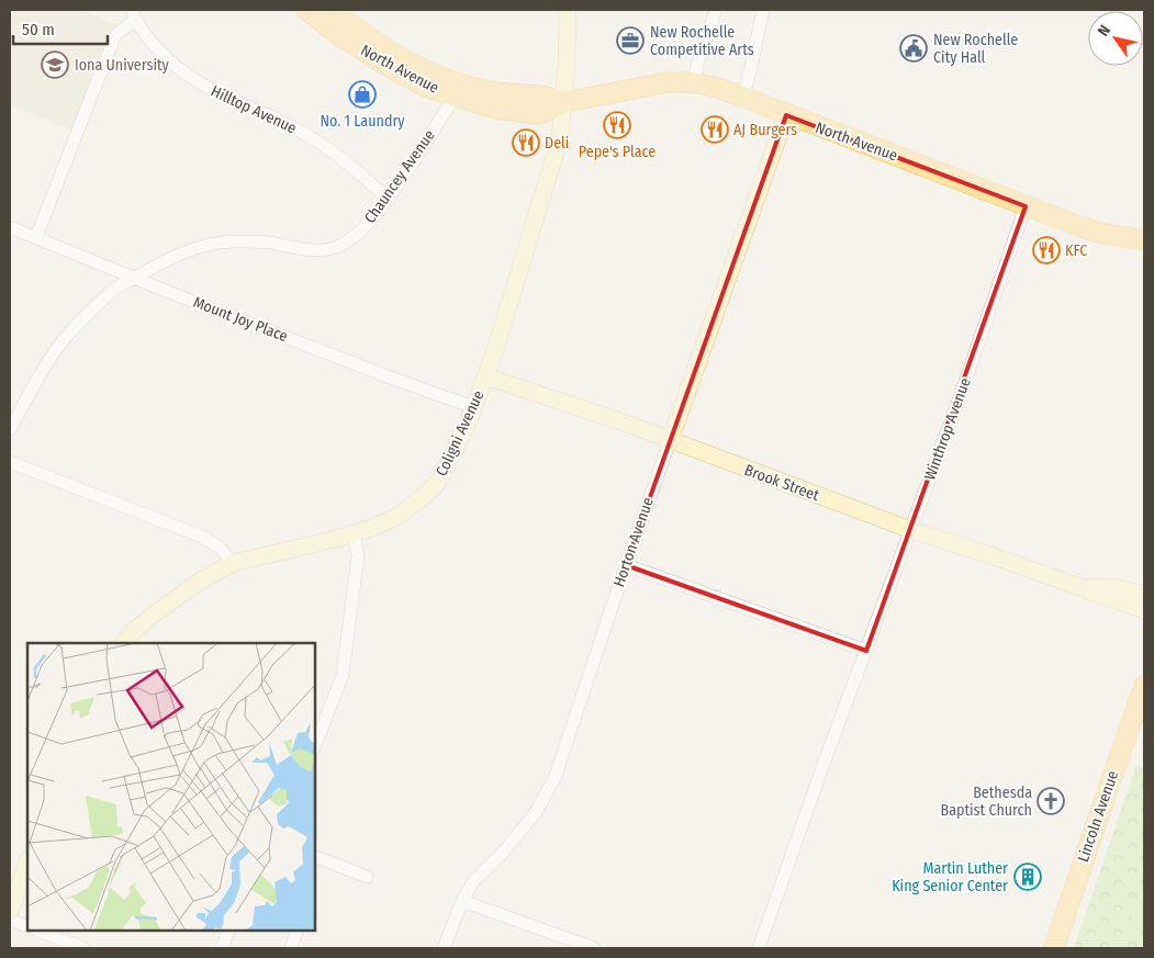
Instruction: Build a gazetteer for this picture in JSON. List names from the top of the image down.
{
  "streets": {
    "main road": ["North Avenue", "Lincoln Avenue"],
    "street": [
      "Hilltop Avenue",
      "Chauncey Avenue",
      "Mount Joy Place",
      "Winthrop Avenue",
      "Coligni Avenue",
      "Brook Street",
      "Horton Avenue"
    ]
  },
  "crossings": [
    ["North Avenue", "Chauncey Avenue"],
    ["North Avenue", "Winthrop Avenue"],
    ["North Avenue", "Coligni Avenue"],
    ["North Avenue", "Horton Avenue"],
    ["Hilltop Avenue", "Chauncey Avenue"],
    ["Chauncey Avenue", "Mount Joy Place"],
    ["Mount Joy Place", "Coligni Avenue"],
    ["Winthrop Avenue", "Brook Street"],
    ["Coligni Avenue", "Brook Street"],
    ["Brook Street", "Horton Avenue"]
  ],
  "places": {
    "office": ["New Rochelle Competitive Arts"],
    "public building": ["New Rochelle City Hall"],
    "school or university": ["Iona University"],
    "shop": ["No. 1 Laundry"],
    "restaurant": [
      "Pepe's Place",
      "AJ Burgers",
      "Deli",
      "KFC"
    ],
    "church": ["Bethesda Baptist Church"],
    "building": ["Martin Luther King Senior Center"]
  },
  "scale_bar": "50 m",
  "north": "top left"
}
